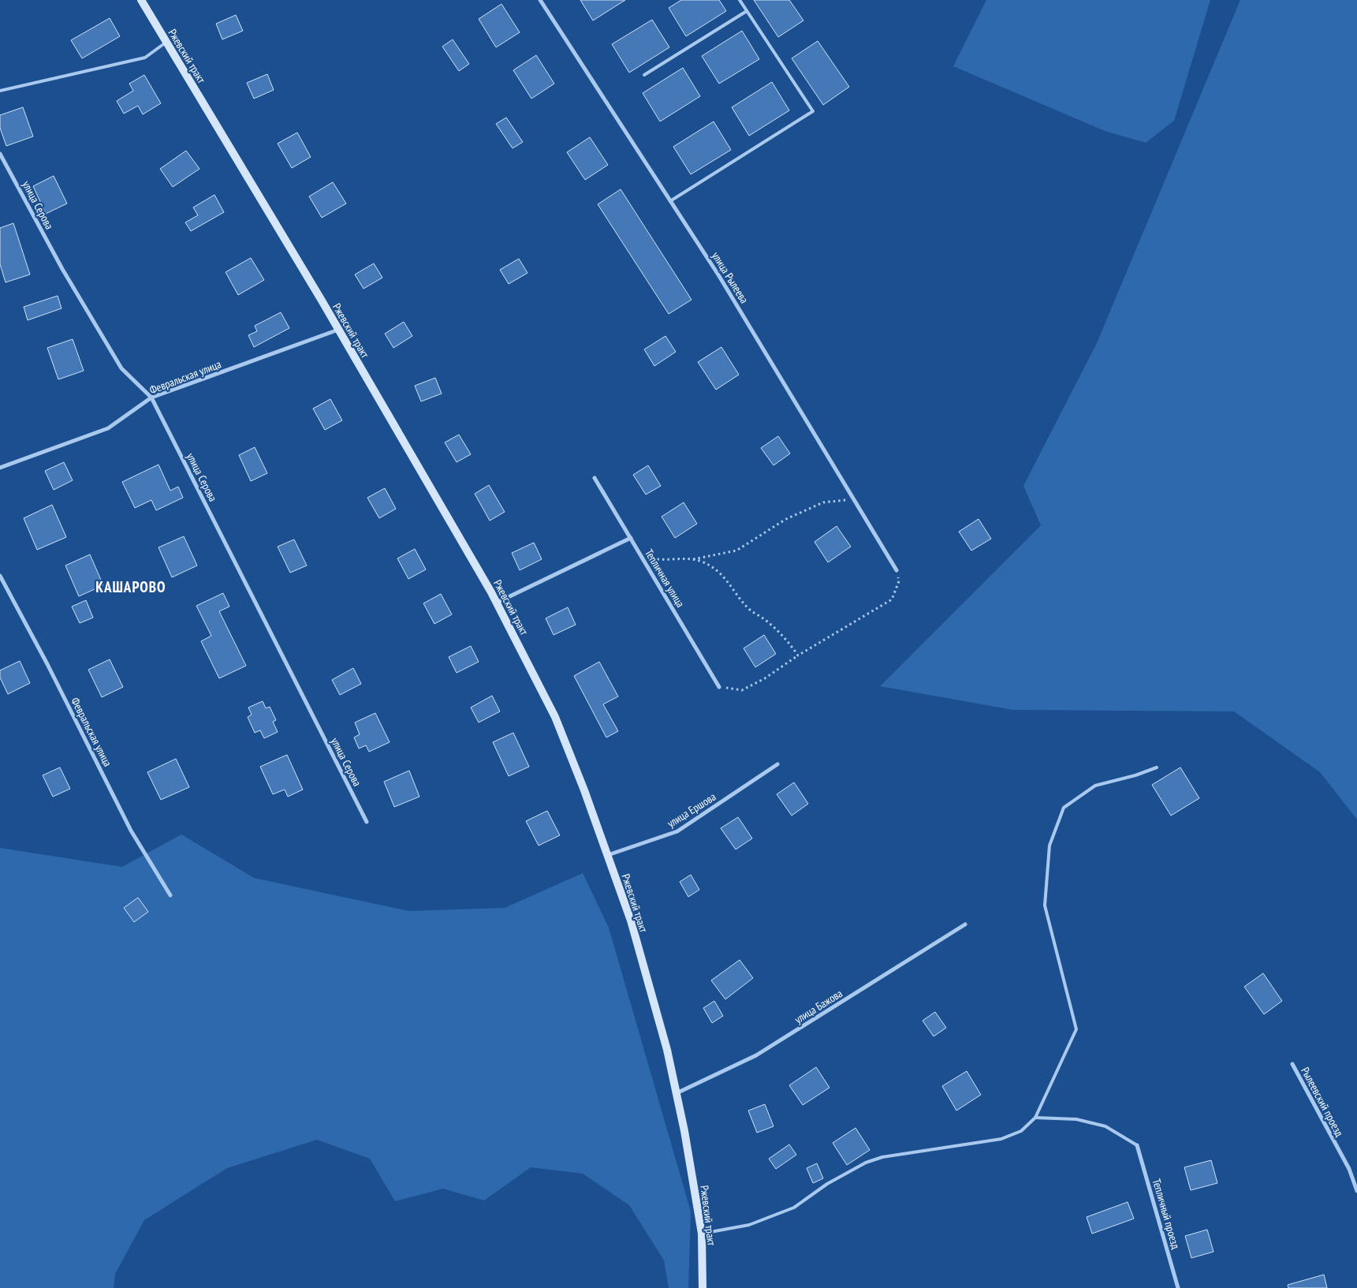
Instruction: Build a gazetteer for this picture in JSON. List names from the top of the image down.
{
  "streets": {
    "main road": ["Ржевский тракт"],
    "street": [
      "улица Серова",
      "улица Рылеева",
      "Февральская улица",
      "Тепличная улица",
      "улица Ершова",
      "улица Бажова",
      "Рылеевский проезд",
      "Тепличный проезд"
    ]
  },
  "crossings": [
    ["Ржевский тракт", "Февральская улица"],
    ["Ржевский тракт", "улица Ершова"],
    ["Ржевский тракт", "улица Бажова"],
    ["улица Серова", "Февральская улица"]
  ],
  "districts": ["КАШАРОВО"]
}
